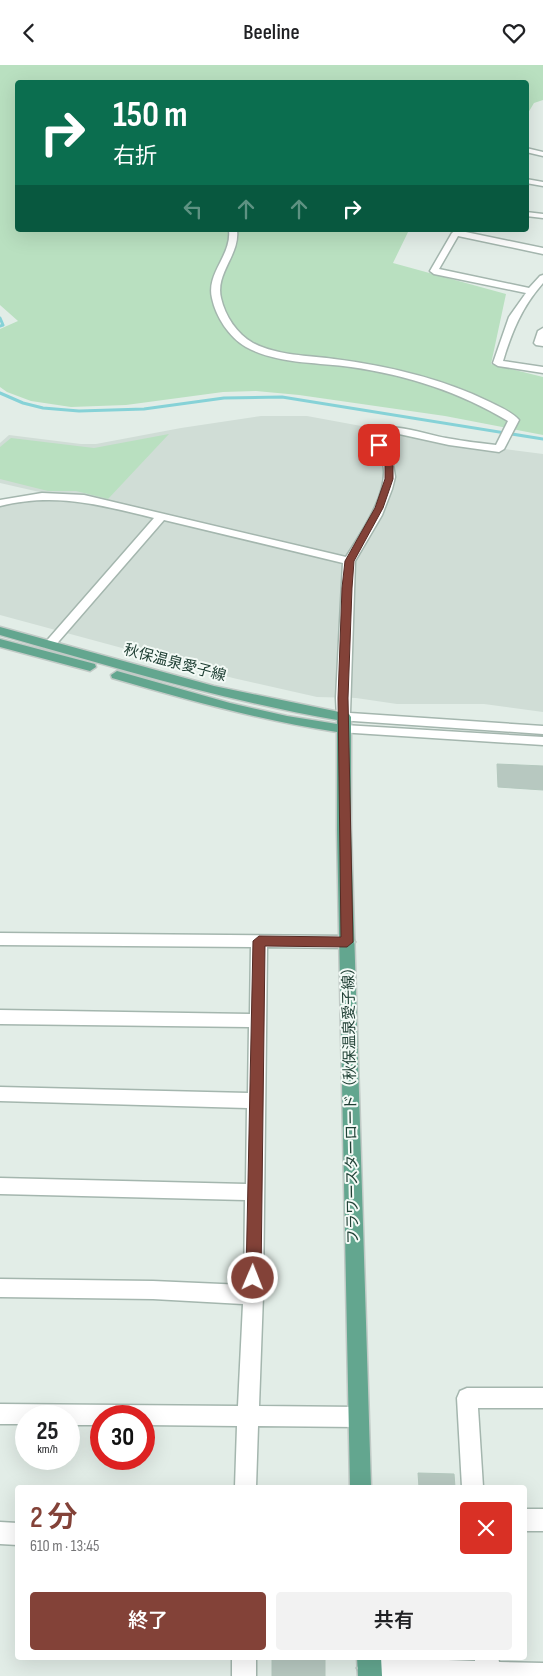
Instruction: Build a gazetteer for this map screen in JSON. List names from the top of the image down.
{
  "streets": {
    "main road": ["秋保温泉愛子線", "フラワースターロード（秋保温泉愛子線）"]
  },
  "crossings": [
    ["秋保温泉愛子線", "フラワースターロード（秋保温泉愛子線）"]
  ],
  "page": {
    "header": "Beeline",
    "turn": ["150 m", "右折"],
    "speed": "25 km/h",
    "limit": "30",
    "heading": ["2 分", "610 m · 13:45"],
    "buttons": ["終了", "共有"]
  }
}
